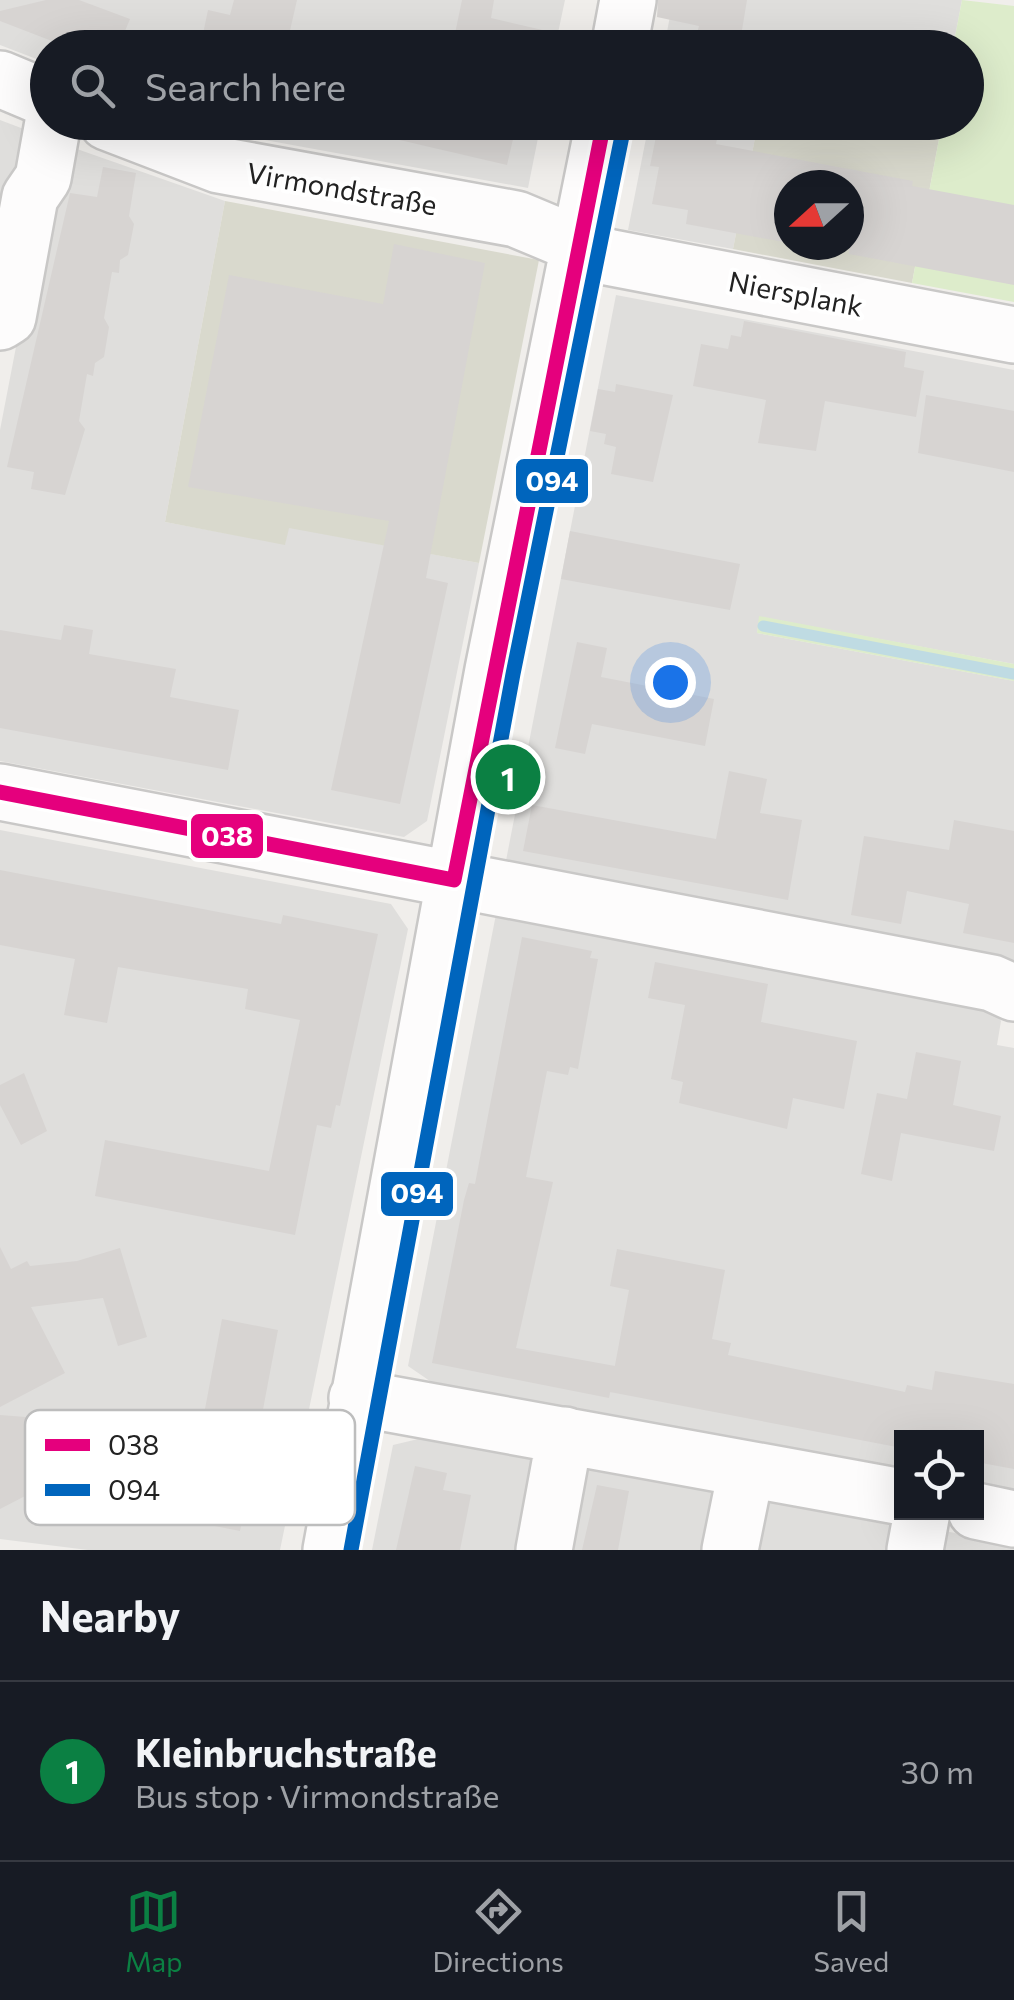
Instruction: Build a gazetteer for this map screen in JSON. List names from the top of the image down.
{
  "streets": {
    "street": ["Virmondstraße", "Niersplank"]
  },
  "crossings": [
    ["Virmondstraße", "Niersplank"]
  ],
  "lines": ["transit line 038", "transit line 094"],
  "legend": ["038", "094"],
  "north": "left",
  "page": {
    "search": "Search here",
    "pins": "1",
    "heading": "Nearby",
    "list": [
      {
        "mark": "1",
        "name": "Kleinbruchstraße",
        "note": "Bus stop · Virmondstraße",
        "value": "30 m"
      }
    ],
    "nav": ["Map", "Directions", "Saved"]
  }
}
